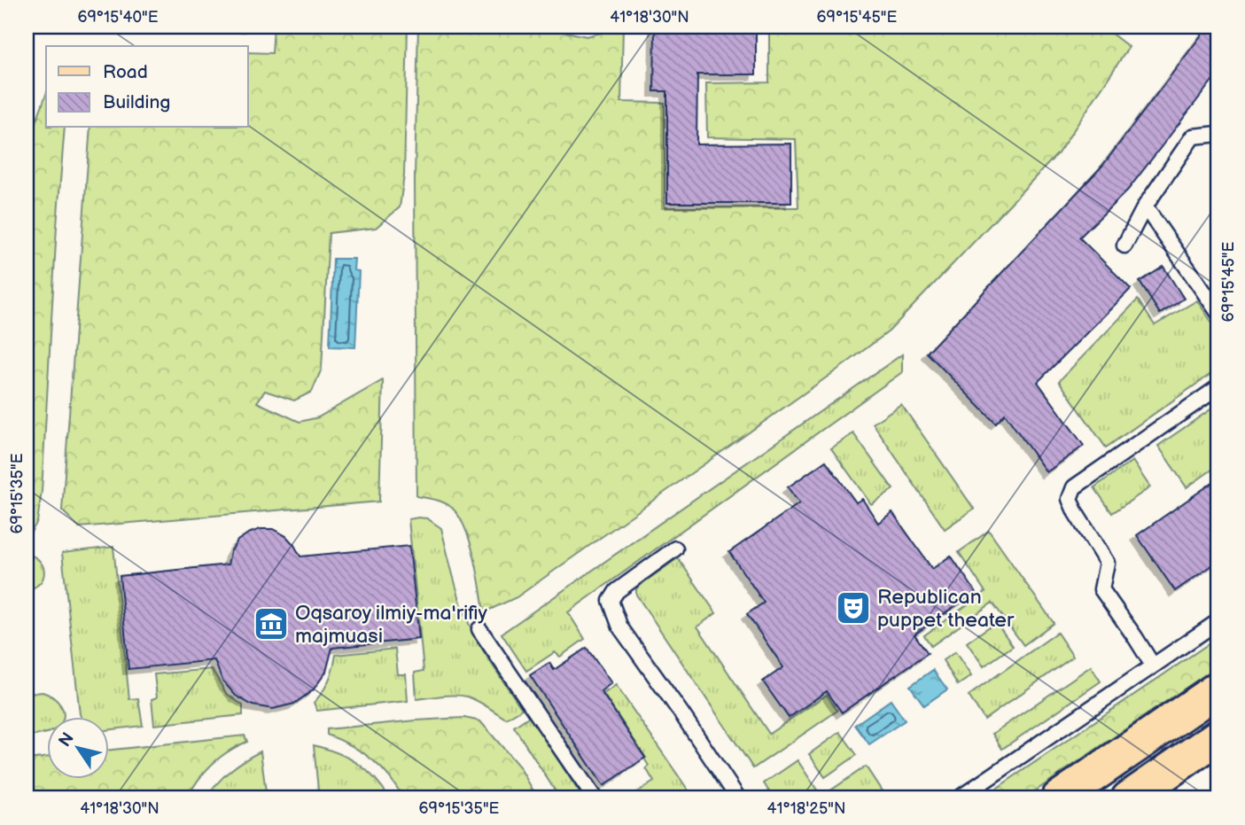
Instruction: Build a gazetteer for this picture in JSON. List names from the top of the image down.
{
  "places": {
    "theatre": ["Republican puppet theater"],
    "museum": ["Oqsaroy ilmiy-ma'rifiy majmuasi"]
  },
  "legend": ["Road", "Building"],
  "north": "top left",
  "coordinates": [
    "69°15'40\"E",
    "41°18'30\"N",
    "69°15'45\"E",
    "69°15'35\"E",
    "41°18'25\"N"
  ]
}
